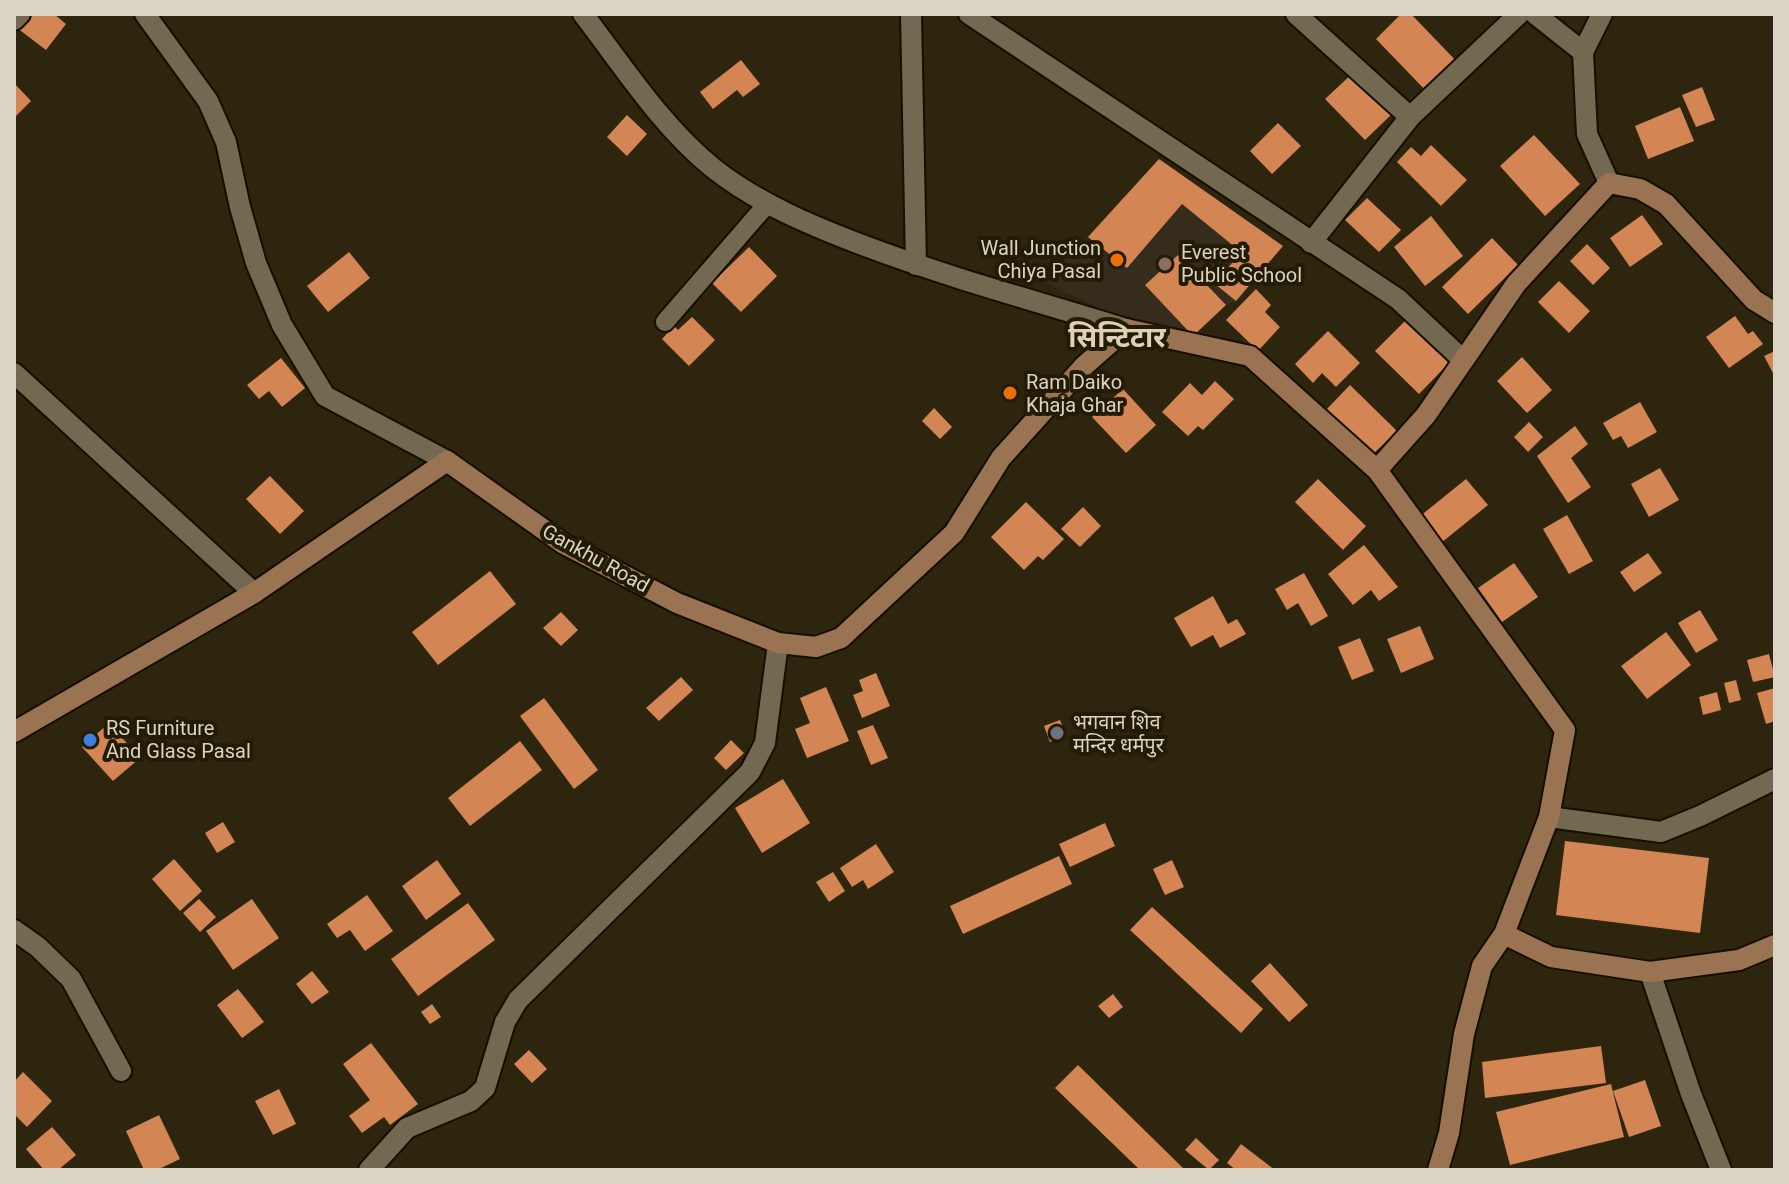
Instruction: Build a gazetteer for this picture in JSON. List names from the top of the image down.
{
  "streets": {
    "main road": ["Gankhu Road"]
  },
  "districts": ["सिन्टिटार"],
  "places": [
    "Wall Junction Chiya Pasal",
    "Everest Public School",
    "Ram Daiko Khaja Ghar",
    "भगवान शिव मन्दिर धर्मपुर",
    "RS Furniture And Glass Pasal"
  ]
}
